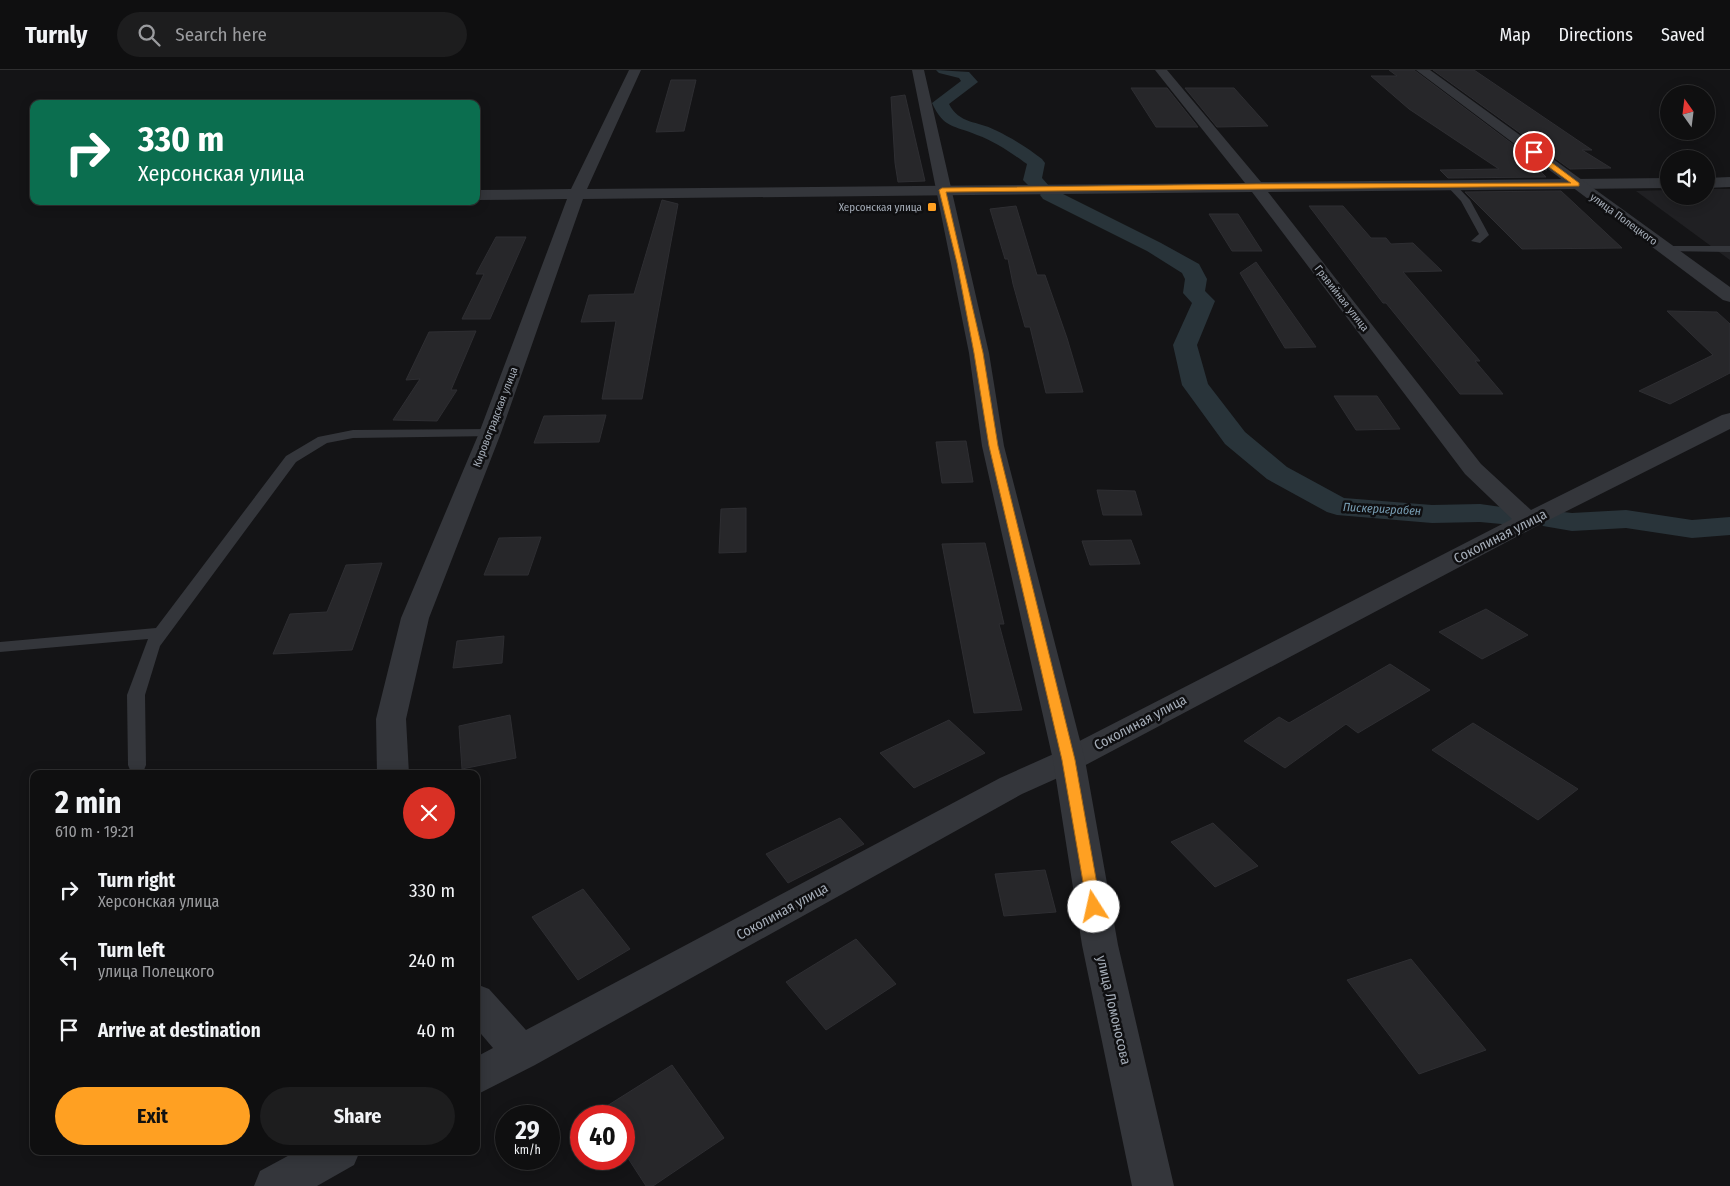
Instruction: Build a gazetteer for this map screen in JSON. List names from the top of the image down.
{
  "streets": {
    "street": [
      "улица Полецкого",
      "Гравийная улица",
      "Кировоградская улица",
      "Соколиная улица",
      "улица Ломоносова"
    ]
  },
  "crossings": [
    ["Гравийная улица", "Соколиная улица"],
    ["Соколиная улица", "улица Ломоносова"]
  ],
  "water": ["Пискериграбен"],
  "places": {
    "transit": ["Херсонская улица"]
  },
  "north": "top",
  "page": {
    "header": "Turnly",
    "search": "Search here",
    "nav": ["Map", "Directions", "Saved"],
    "turn": ["330 m", "Херсонская улица"],
    "heading": ["2 min", "610 m · 19:21"],
    "list": [
      {
        "name": "Turn right",
        "note": "Херсонская улица",
        "value": "330 m"
      },
      {
        "name": "Turn left",
        "note": "улица Полецкого",
        "value": "240 m"
      },
      {
        "name": "Arrive at destination",
        "value": "40 m"
      }
    ],
    "buttons": ["Exit", "Share"],
    "speed": "29 km/h",
    "limit": "40"
  }
}
